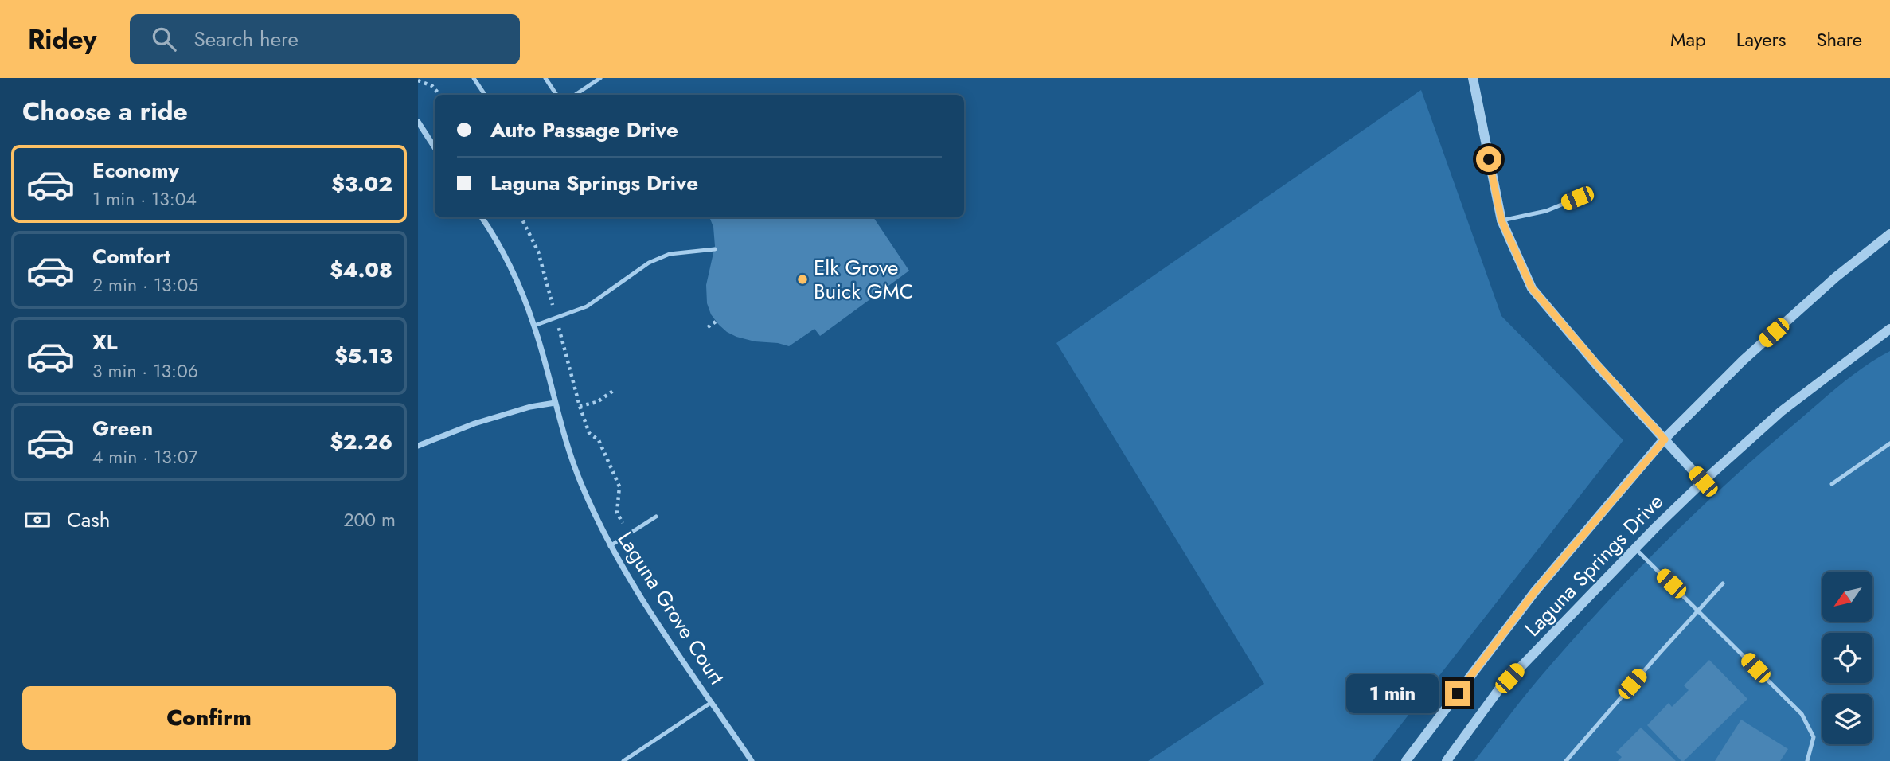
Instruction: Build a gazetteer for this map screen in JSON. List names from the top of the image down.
{
  "streets": {
    "street": ["Laguna Springs Drive", "Laguna Grove Court"]
  },
  "places": ["Elk Grove Buick GMC"],
  "north": "bottom left",
  "page": {
    "header": "Ridey",
    "search": "Search here",
    "nav": ["Map", "Layers", "Share"],
    "heading": "Choose a ride",
    "banner": ["Auto Passage Drive", "Laguna Springs Drive"],
    "list": [
      {
        "name": "Economy",
        "note": "1 min · 13:04",
        "value": "$3.02"
      },
      {
        "name": "Comfort",
        "note": "2 min · 13:05",
        "value": "$4.08"
      },
      {
        "name": "XL",
        "note": "3 min · 13:06",
        "value": "$5.13"
      },
      {
        "name": "Green",
        "note": "4 min · 13:07",
        "value": "$2.26"
      }
    ],
    "pay": ["Cash", "200 m"],
    "bubble": "1 min",
    "buttons": "Confirm"
  }
}
